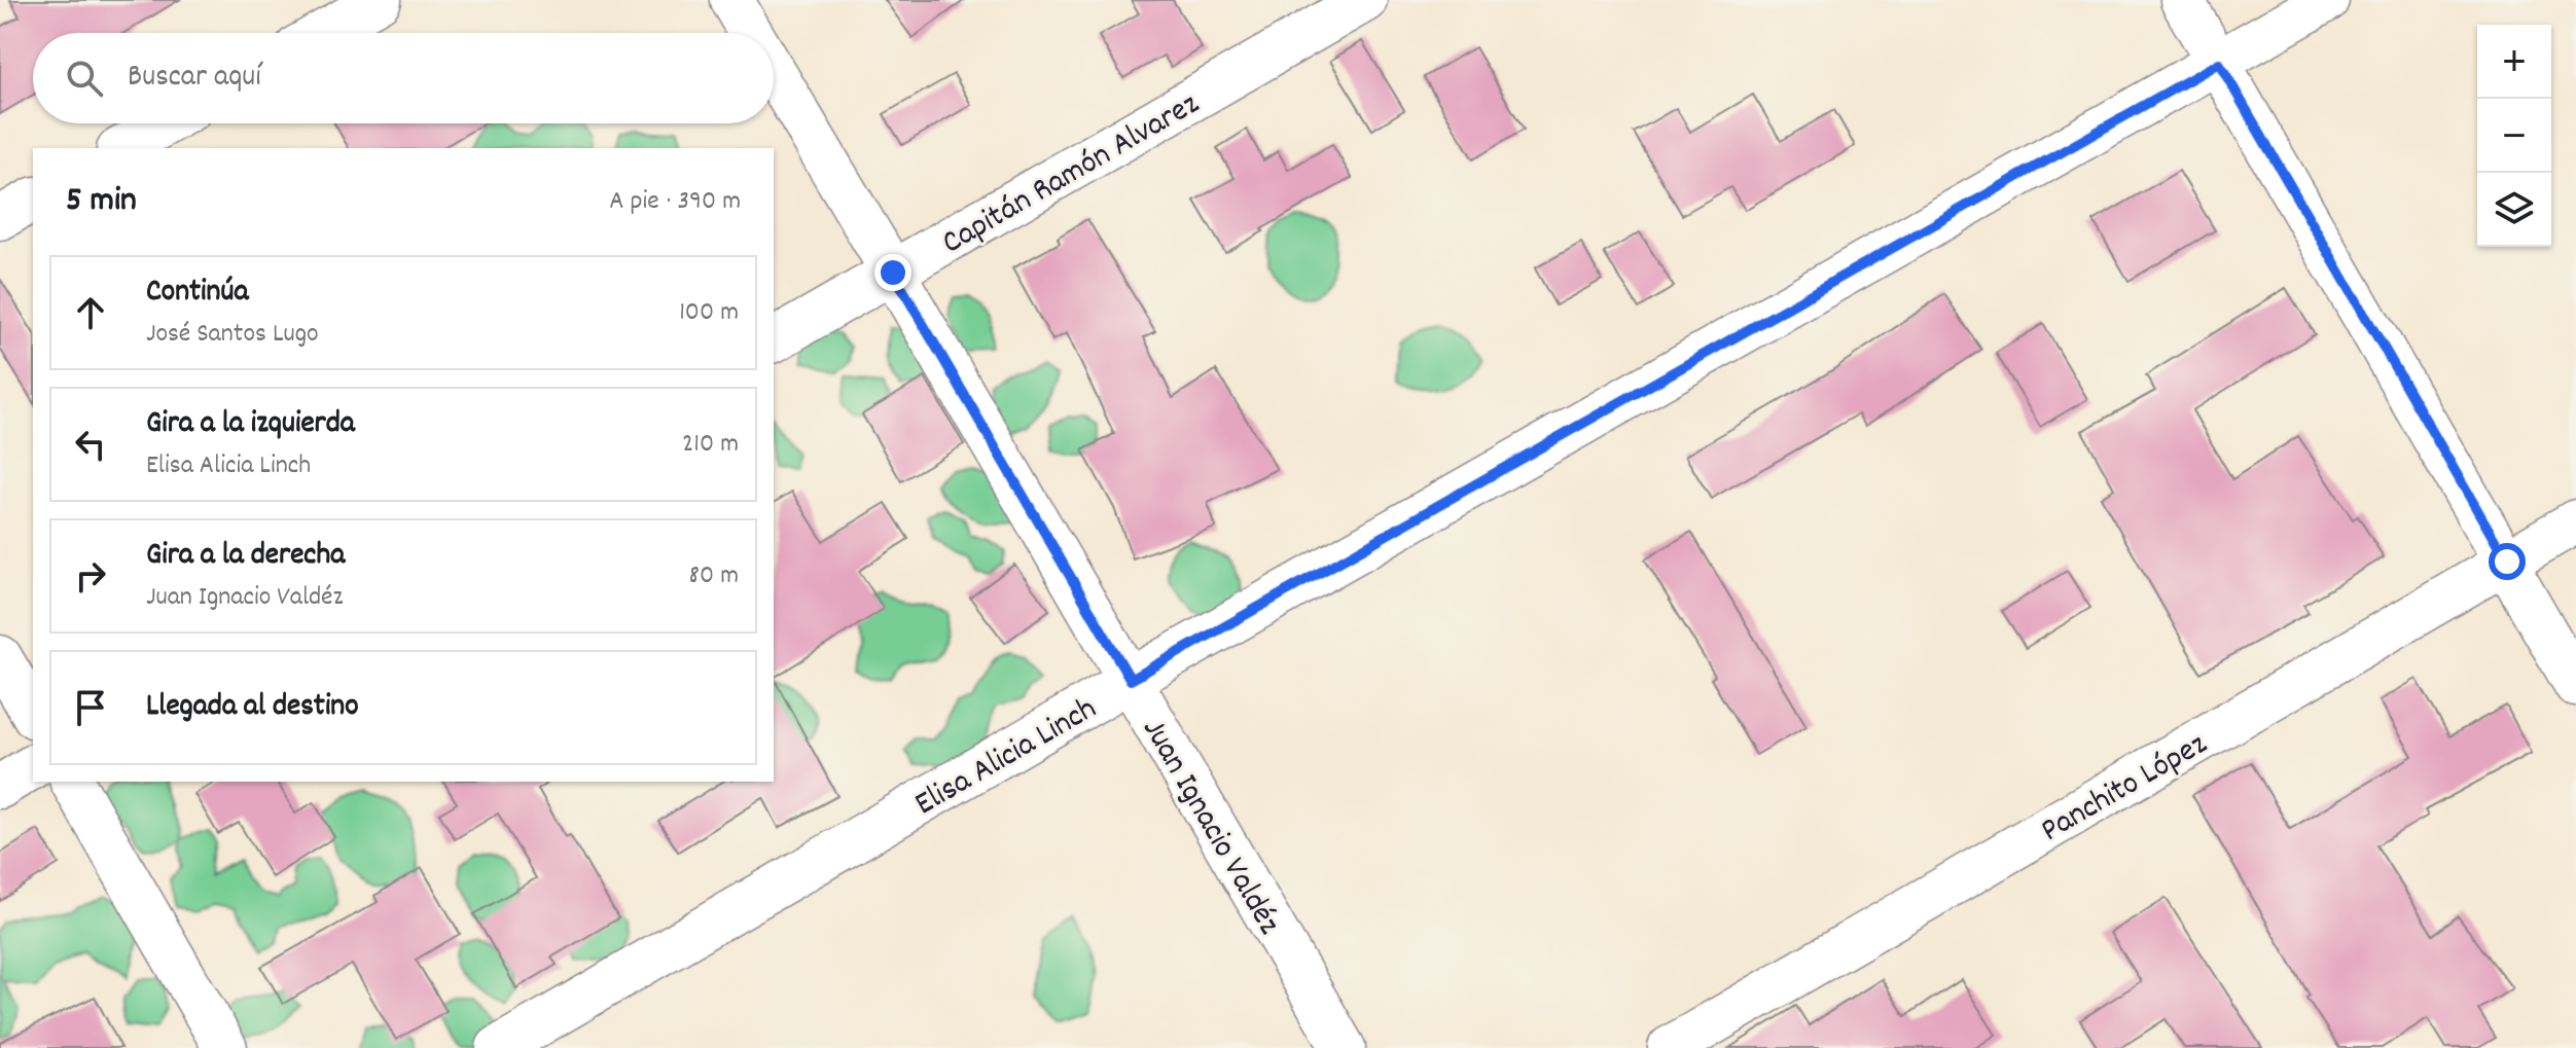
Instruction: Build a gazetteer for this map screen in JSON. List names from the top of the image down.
{
  "streets": {
    "street": [
      "Capitán Ramón Alvarez",
      "Elisa Alicia Linch",
      "Panchito López",
      "Juan Ignacio Valdéz"
    ]
  },
  "crossings": [
    ["Capitán Ramón Alvarez", "Juan Ignacio Valdéz"],
    ["Elisa Alicia Linch", "Juan Ignacio Valdéz"]
  ],
  "page": {
    "map_buttons": ["+", "−"],
    "search": "Buscar aquí",
    "heading": ["5 min", "A pie · 390 m"],
    "list": [
      ["Continúa", "José Santos Lugo", "100 m"],
      ["Gira a la izquierda", "Elisa Alicia Linch", "210 m"],
      ["Gira a la derecha", "Juan Ignacio Valdéz", "80 m"],
      "Llegada al destino"
    ]
  }
}
